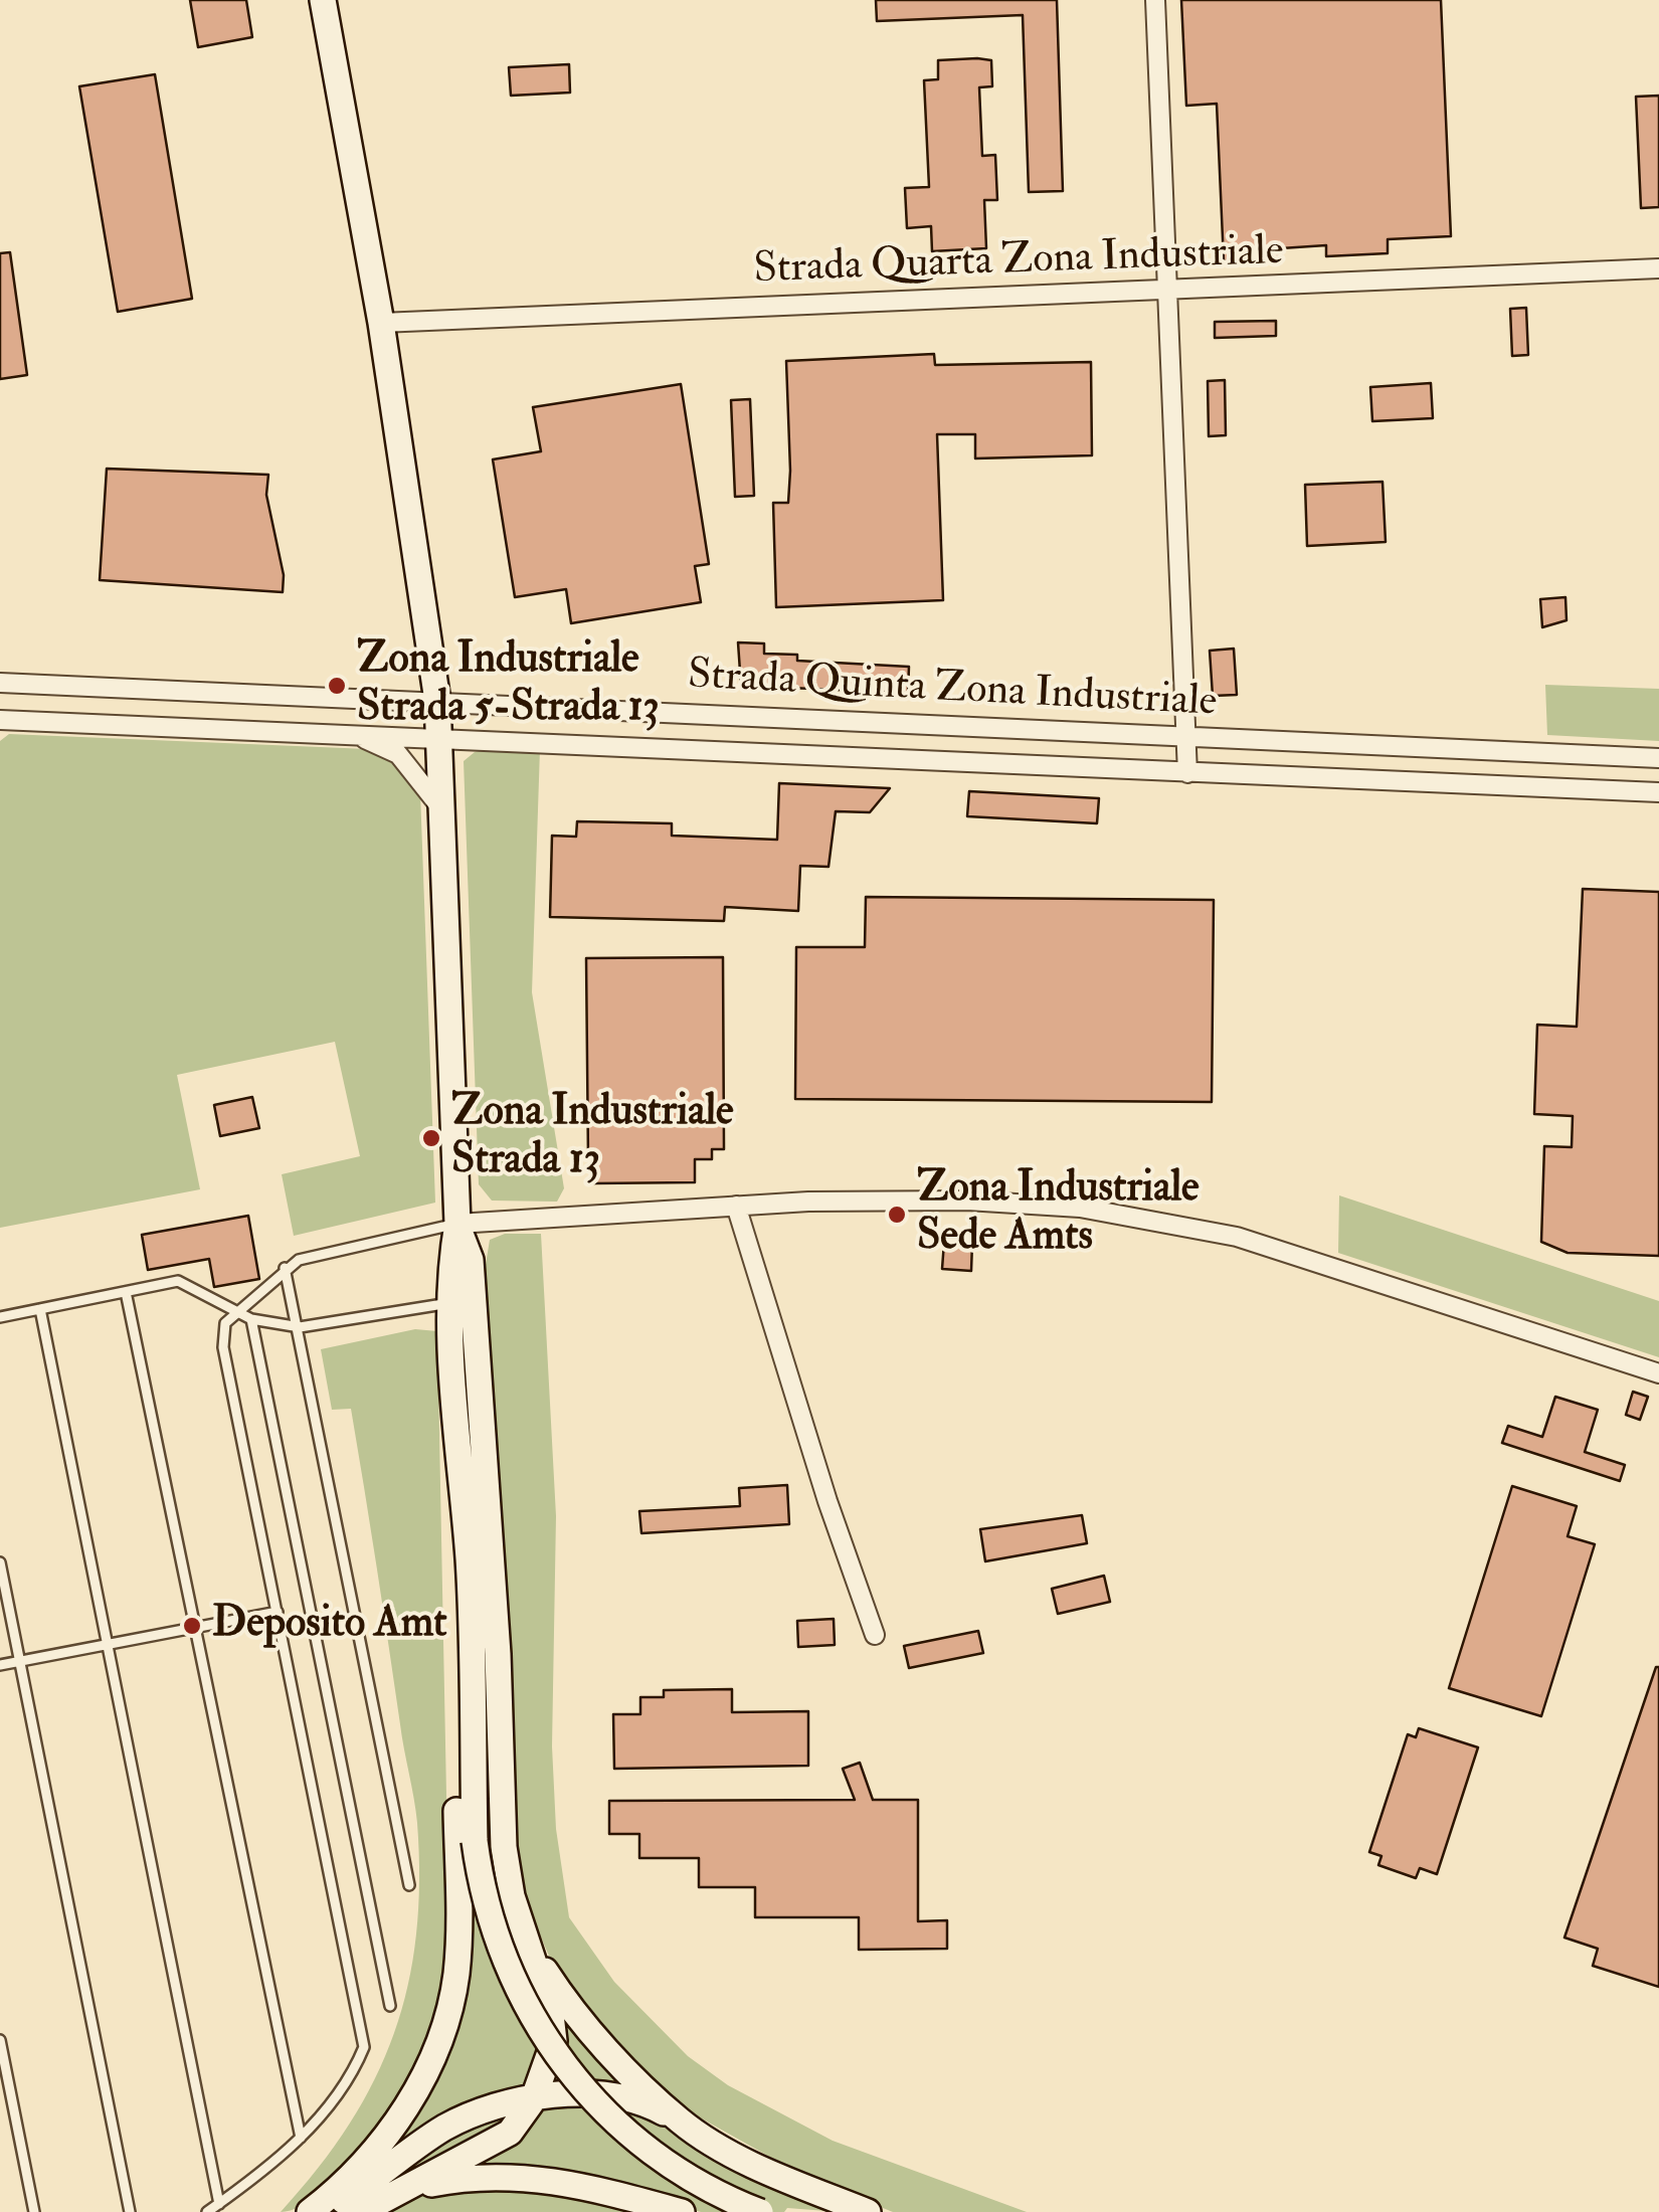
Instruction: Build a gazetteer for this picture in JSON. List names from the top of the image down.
{
  "streets": {
    "street": ["Strada Quarta Zona Industriale", "Strada Quinta Zona Industriale"]
  },
  "places": [
    "Zona Industriale Strada 5-Strada 13",
    "Zona Industriale Strada 13",
    "Zona Industriale Sede Amts",
    "Deposito Amt"
  ]
}
